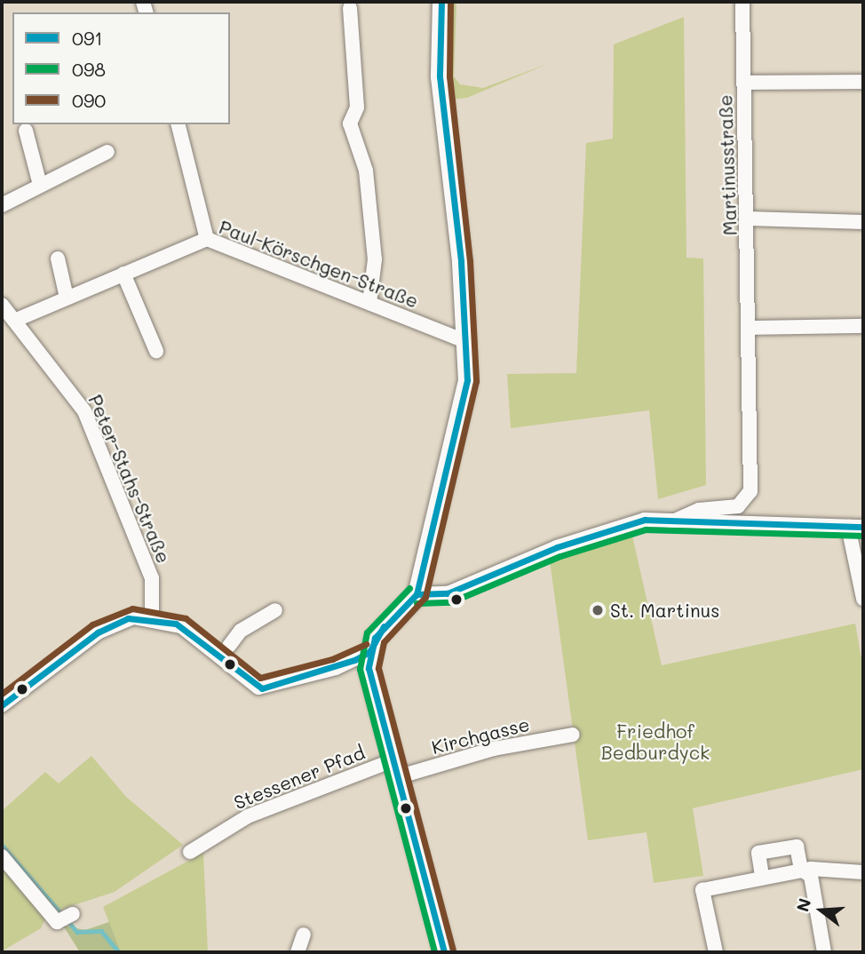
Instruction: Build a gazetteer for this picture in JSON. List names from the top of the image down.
{
  "streets": {
    "street": [
      "Martinusstraße",
      "Paul-Körschgen-Straße",
      "Peter-Stahs-Straße",
      "Kirchgasse",
      "Stessener Pfad"
    ]
  },
  "crossings": [
    ["Paul-Körschgen-Straße", "Peter-Stahs-Straße"],
    ["Kirchgasse", "Stessener Pfad"]
  ],
  "parks": ["Friedhof Bedburdyck"],
  "places": ["St. Martinus"],
  "lines": ["transit line 091", "transit line 090", "transit line 098"],
  "legend": ["091", "098", "090"],
  "north": "left"
}
